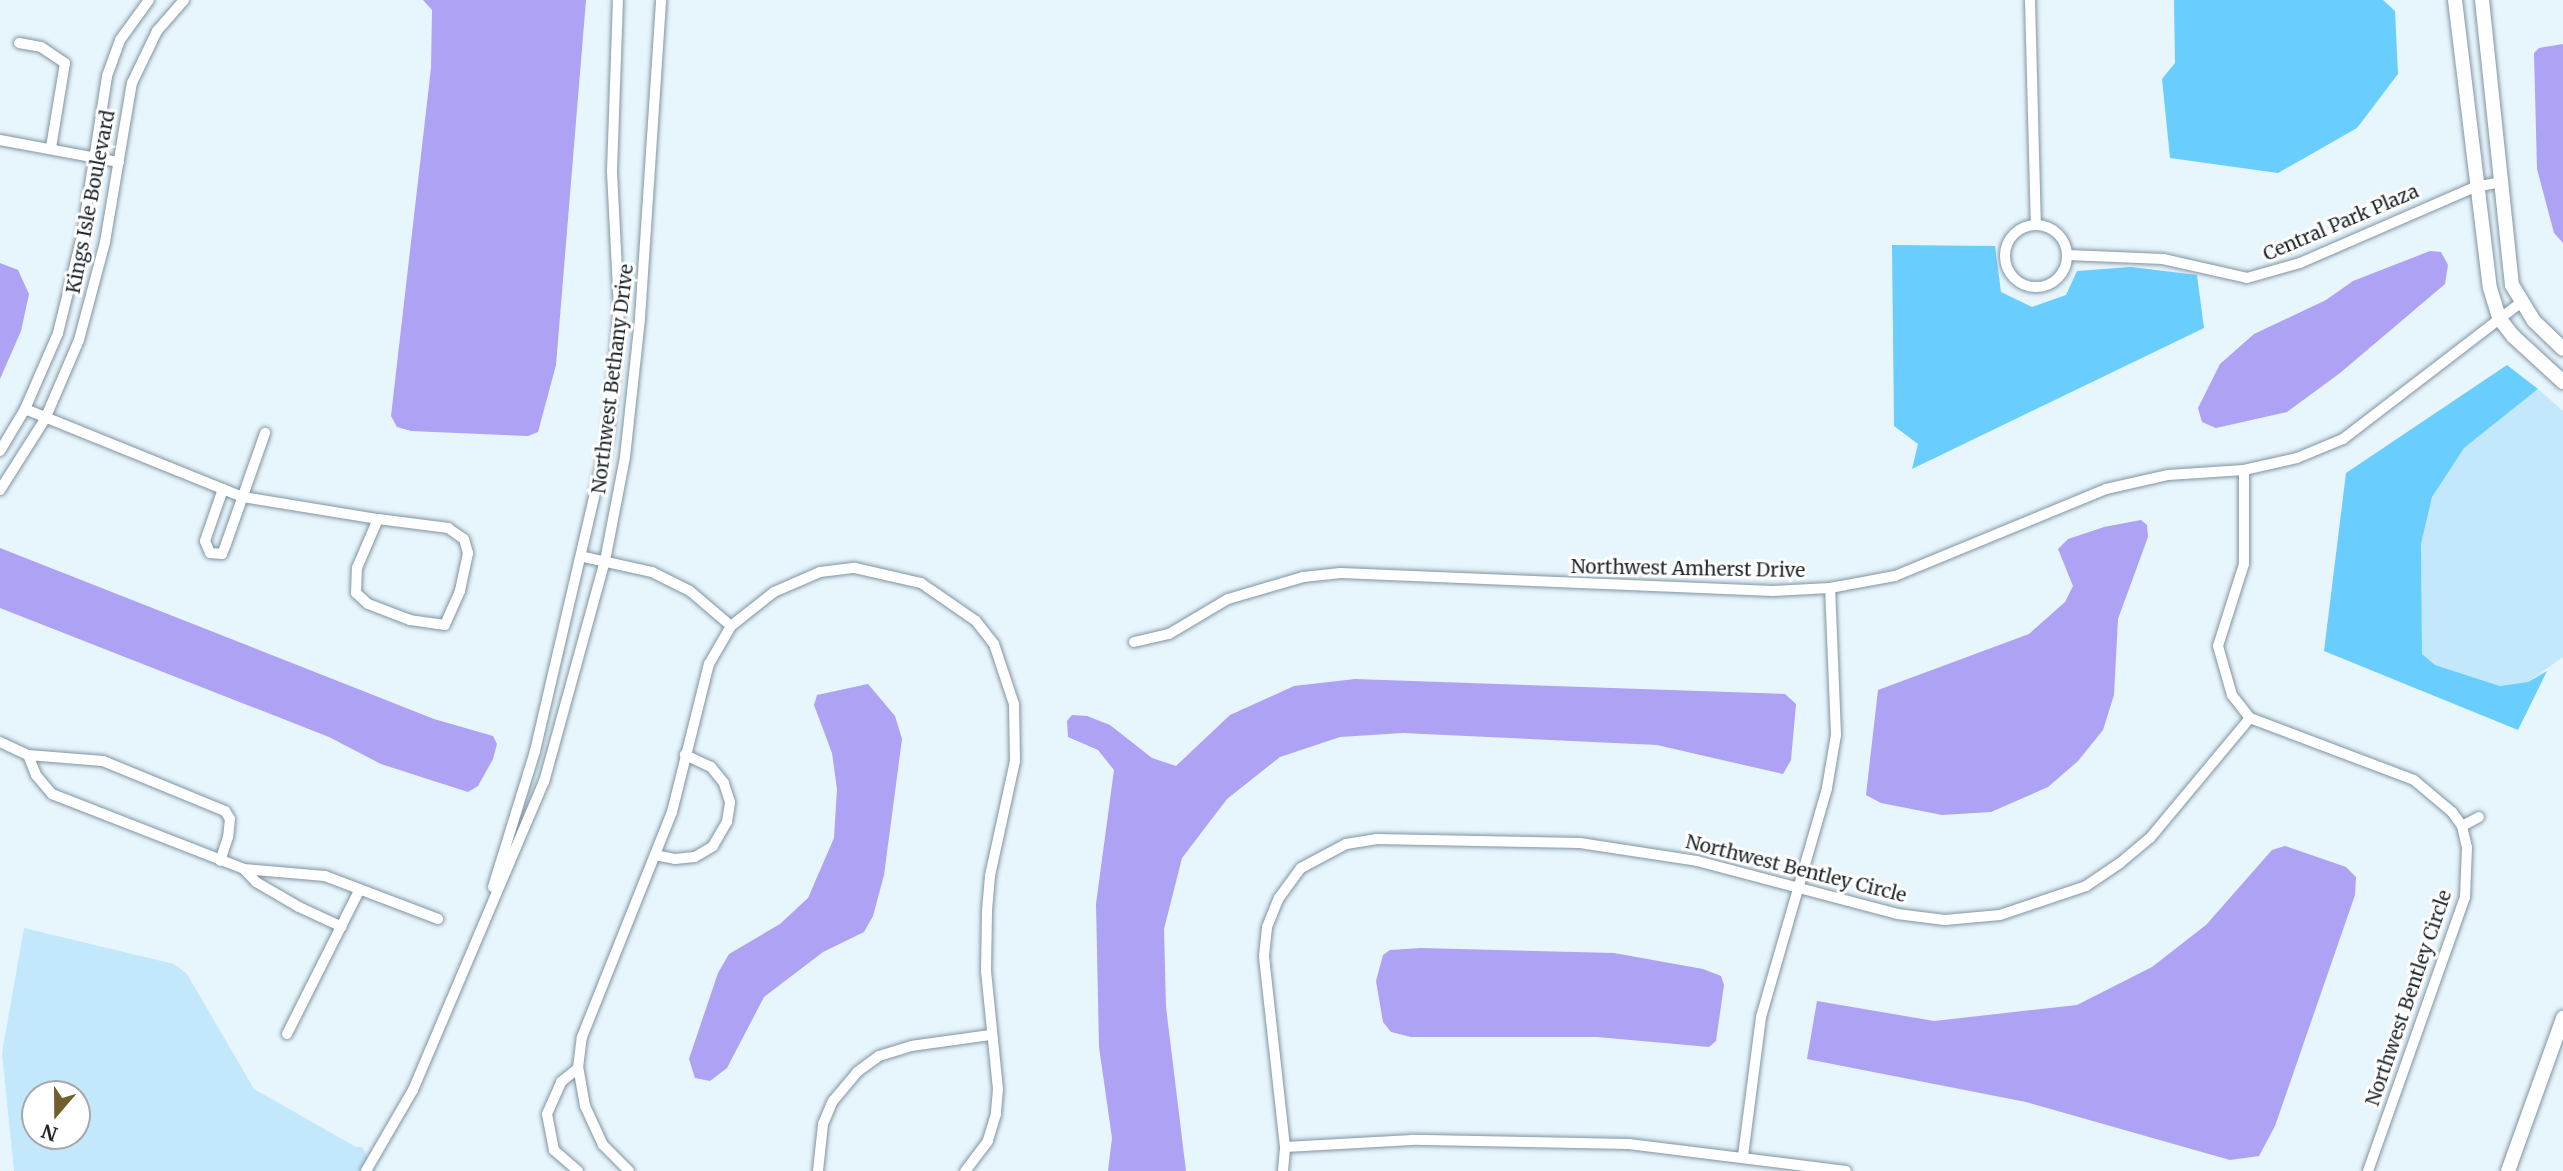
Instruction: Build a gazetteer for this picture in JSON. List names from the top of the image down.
{
  "streets": {
    "street": [
      "Kings Isle Boulevard",
      "Central Park Plaza",
      "Northwest Bethany Drive",
      "Northwest Amherst Drive",
      "Northwest Bentley Circle"
    ]
  },
  "north": "bottom"
}
